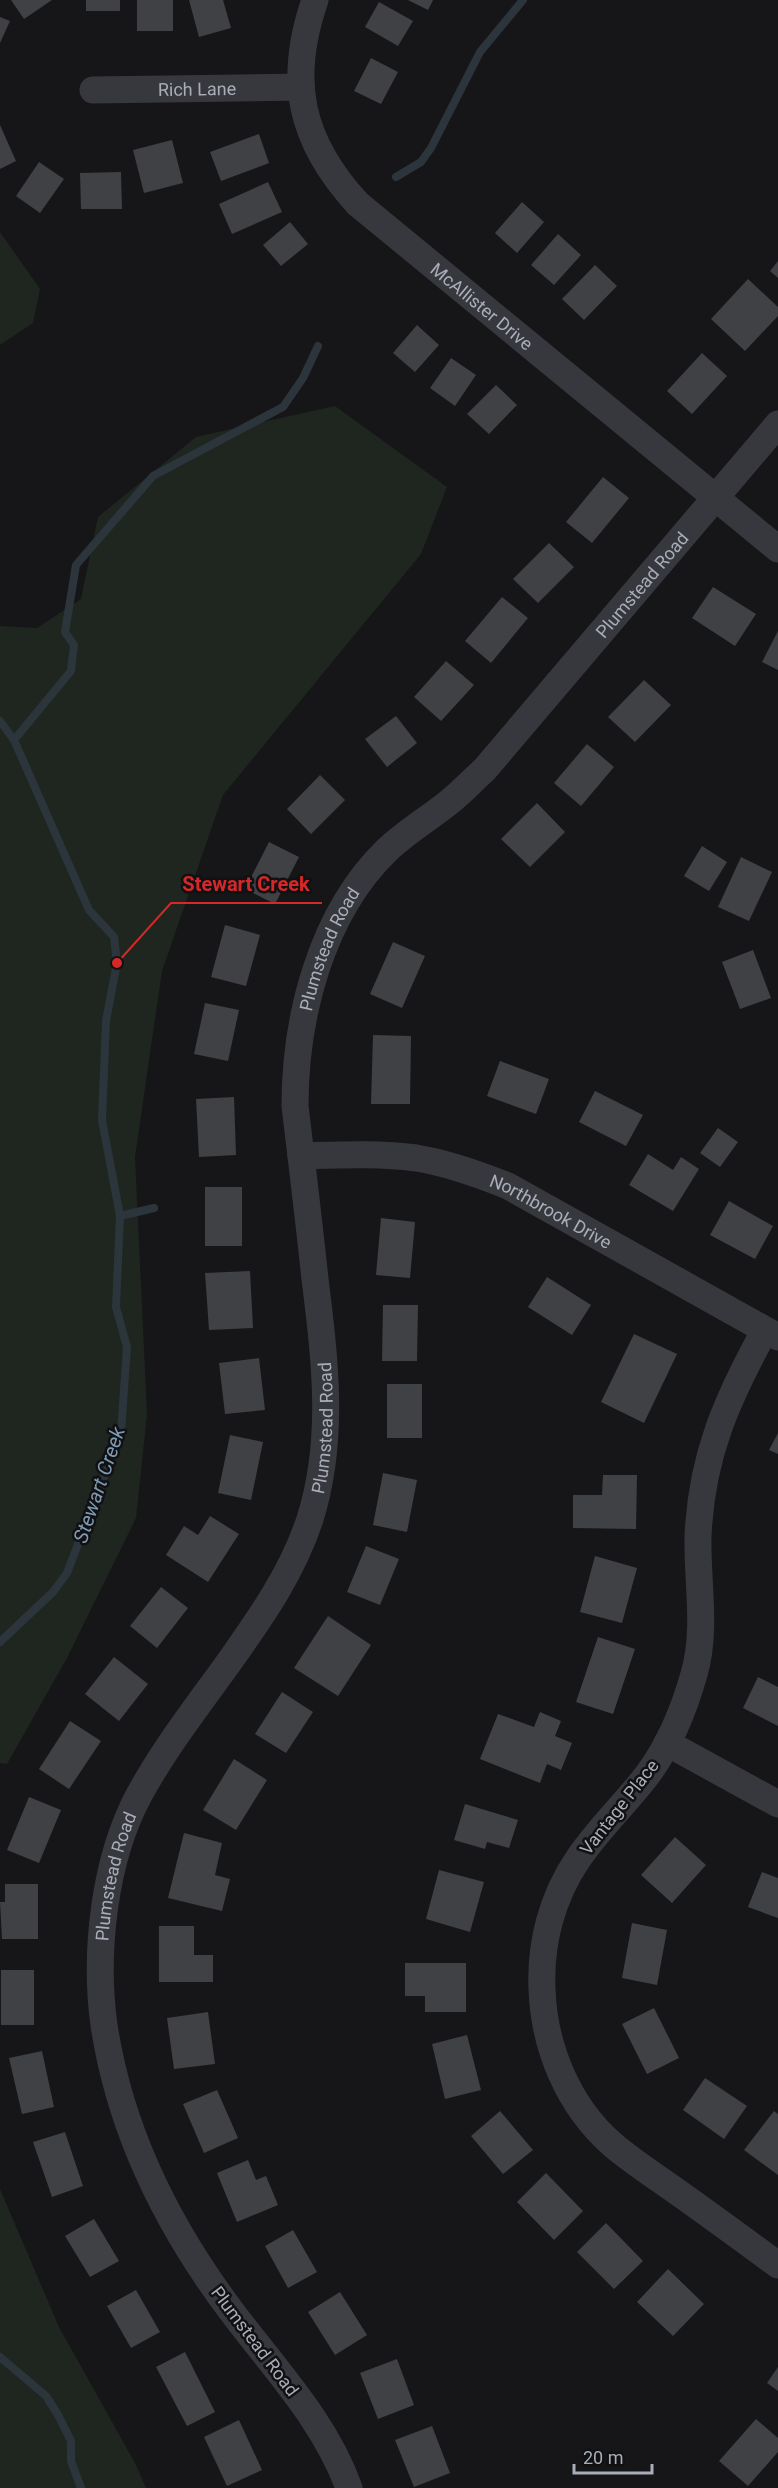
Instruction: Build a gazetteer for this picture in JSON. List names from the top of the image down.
{
  "streets": {
    "street": [
      "Rich Lane",
      "McAllister Drive",
      "Plumstead Road",
      "Northbrook Drive",
      "Vantage Place"
    ]
  },
  "crossings": [
    ["Rich Lane", "McAllister Drive"],
    ["McAllister Drive", "Plumstead Road"],
    ["Plumstead Road", "Northbrook Drive"],
    ["Northbrook Drive", "Vantage Place"]
  ],
  "water": ["Stewart Creek"],
  "places": ["Stewart Creek"],
  "scale_bar": "20 m"
}
